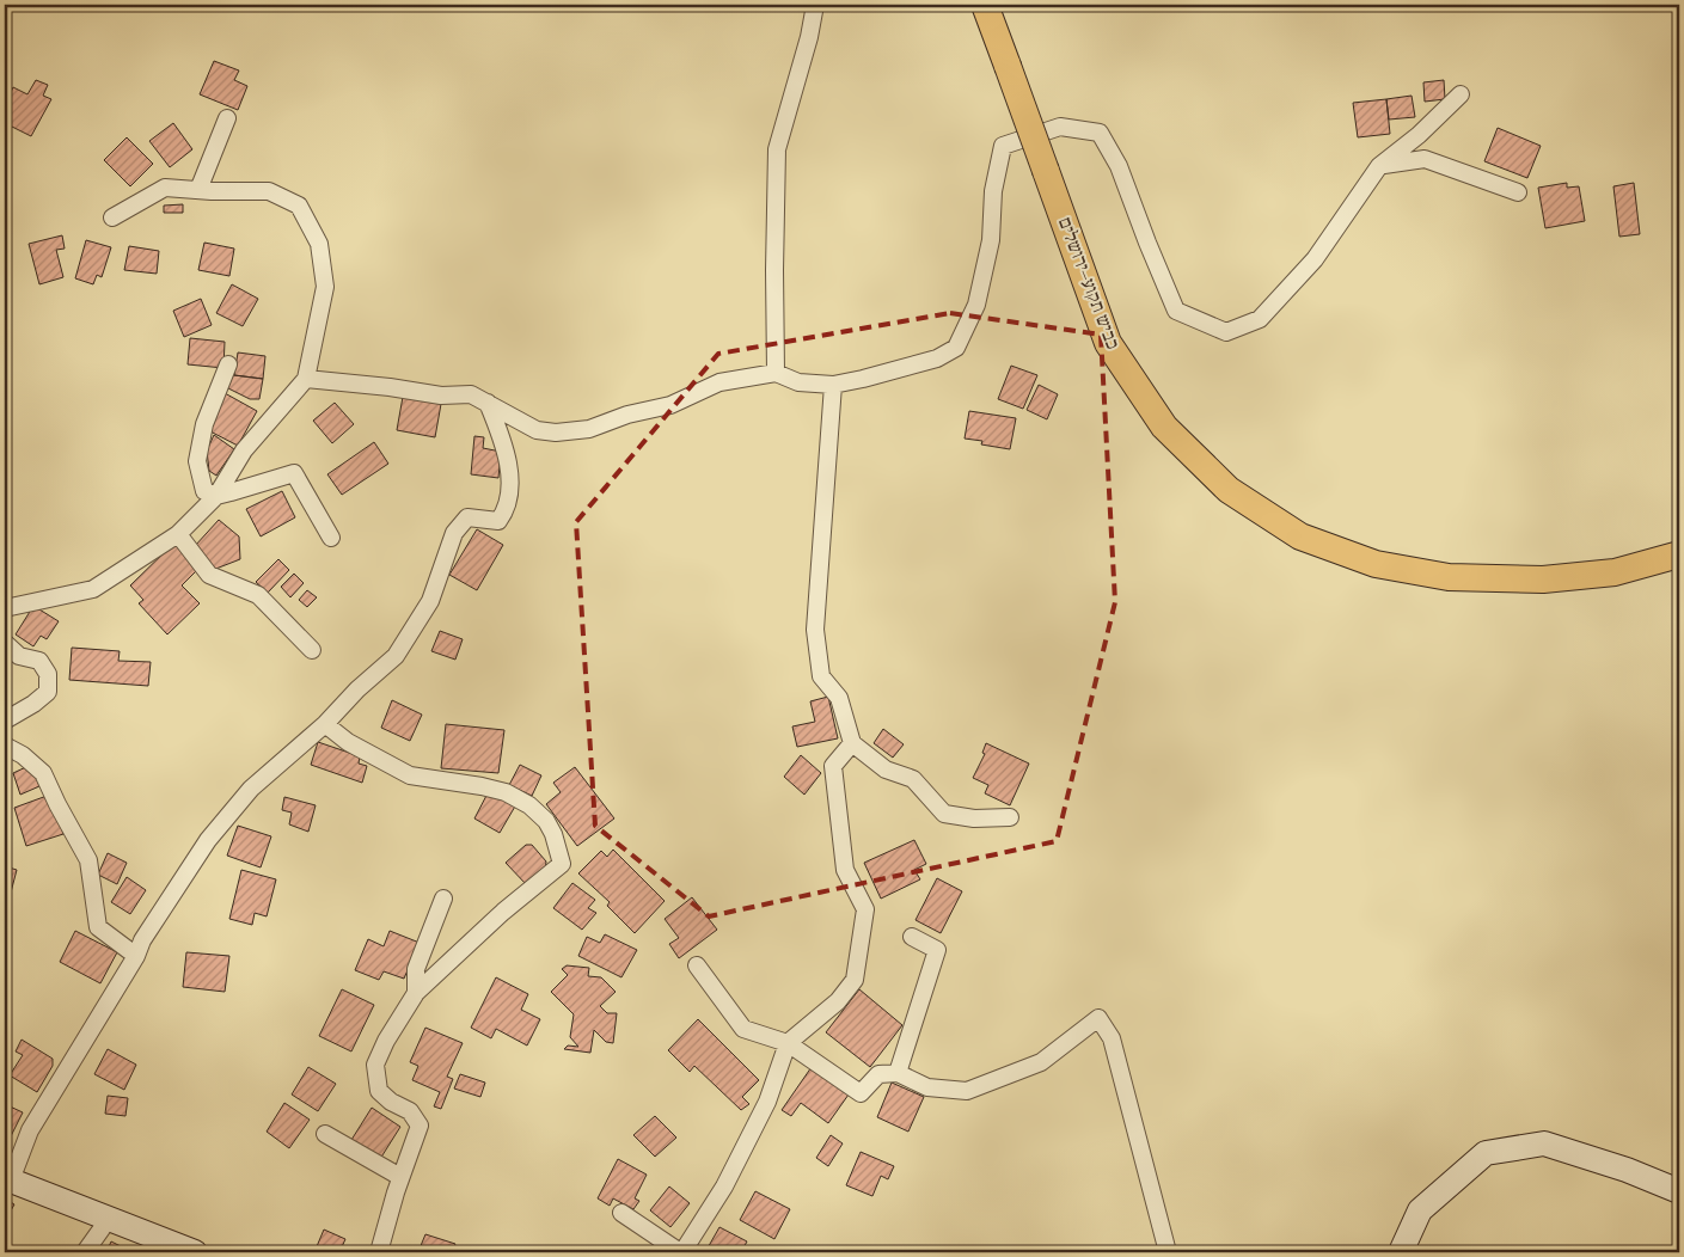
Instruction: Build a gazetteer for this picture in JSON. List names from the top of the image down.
{
  "streets": {
    "main road": ["כביש תקוע–ירושלים"]
  }
}
